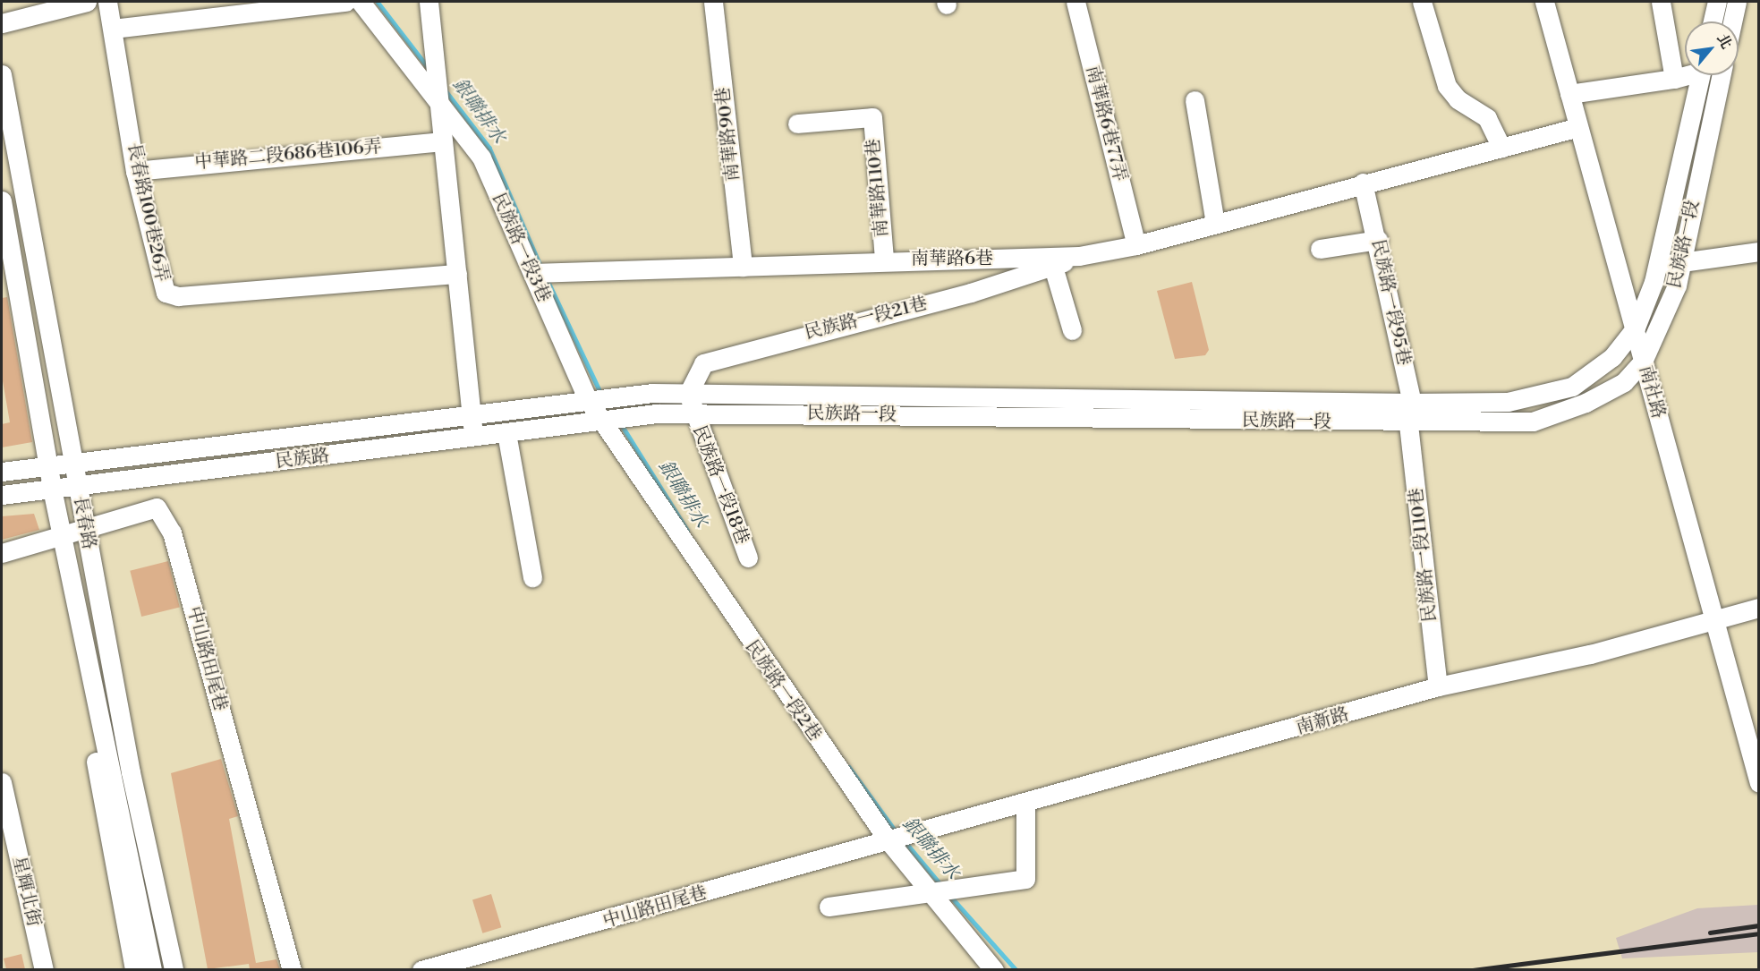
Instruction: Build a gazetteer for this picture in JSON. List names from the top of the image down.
{
  "streets": {
    "street": [
      "南華路6巷77弄",
      "南華路90巷",
      "中華路二段686巷106弄",
      "南華路110巷",
      "長春路100巷26弄",
      "民族路一段",
      "民族路一段3巷",
      "南華路6巷",
      "民族路一段95巷",
      "民族路一段21巷",
      "南社路",
      "民族路",
      "民族路一段18巷",
      "長春路",
      "民族路一段110巷",
      "中山路田尾巷",
      "民族路一段2巷",
      "南新路",
      "星輝北街"
    ]
  },
  "crossings": [
    ["南華路6巷77弄", "南華路6巷"],
    ["南華路90巷", "南華路6巷"],
    ["中華路二段686巷106弄", "長春路100巷26弄"],
    ["南華路110巷", "南華路6巷"],
    ["民族路一段", "民族路一段3巷"],
    ["民族路一段", "民族路一段95巷"],
    ["民族路一段", "民族路一段21巷"],
    ["民族路一段", "南社路"],
    ["民族路一段", "民族路"],
    ["民族路一段", "民族路一段18巷"],
    ["民族路一段", "民族路一段110巷"],
    ["民族路一段", "民族路一段2巷"],
    ["民族路一段3巷", "南華路6巷"],
    ["民族路一段3巷", "民族路"],
    ["民族路一段3巷", "民族路一段2巷"],
    ["南華路6巷", "民族路一段95巷"],
    ["南華路6巷", "民族路一段21巷"],
    ["南華路6巷", "南社路"],
    ["民族路一段95巷", "民族路一段110巷"],
    ["南社路", "南新路"],
    ["民族路", "長春路"],
    ["民族路", "民族路一段2巷"],
    ["長春路", "中山路田尾巷"],
    ["民族路一段110巷", "南新路"],
    ["中山路田尾巷", "民族路一段2巷"],
    ["中山路田尾巷", "南新路"],
    ["民族路一段2巷", "南新路"]
  ],
  "water": ["銀聯排水"],
  "north": "top right"
}
